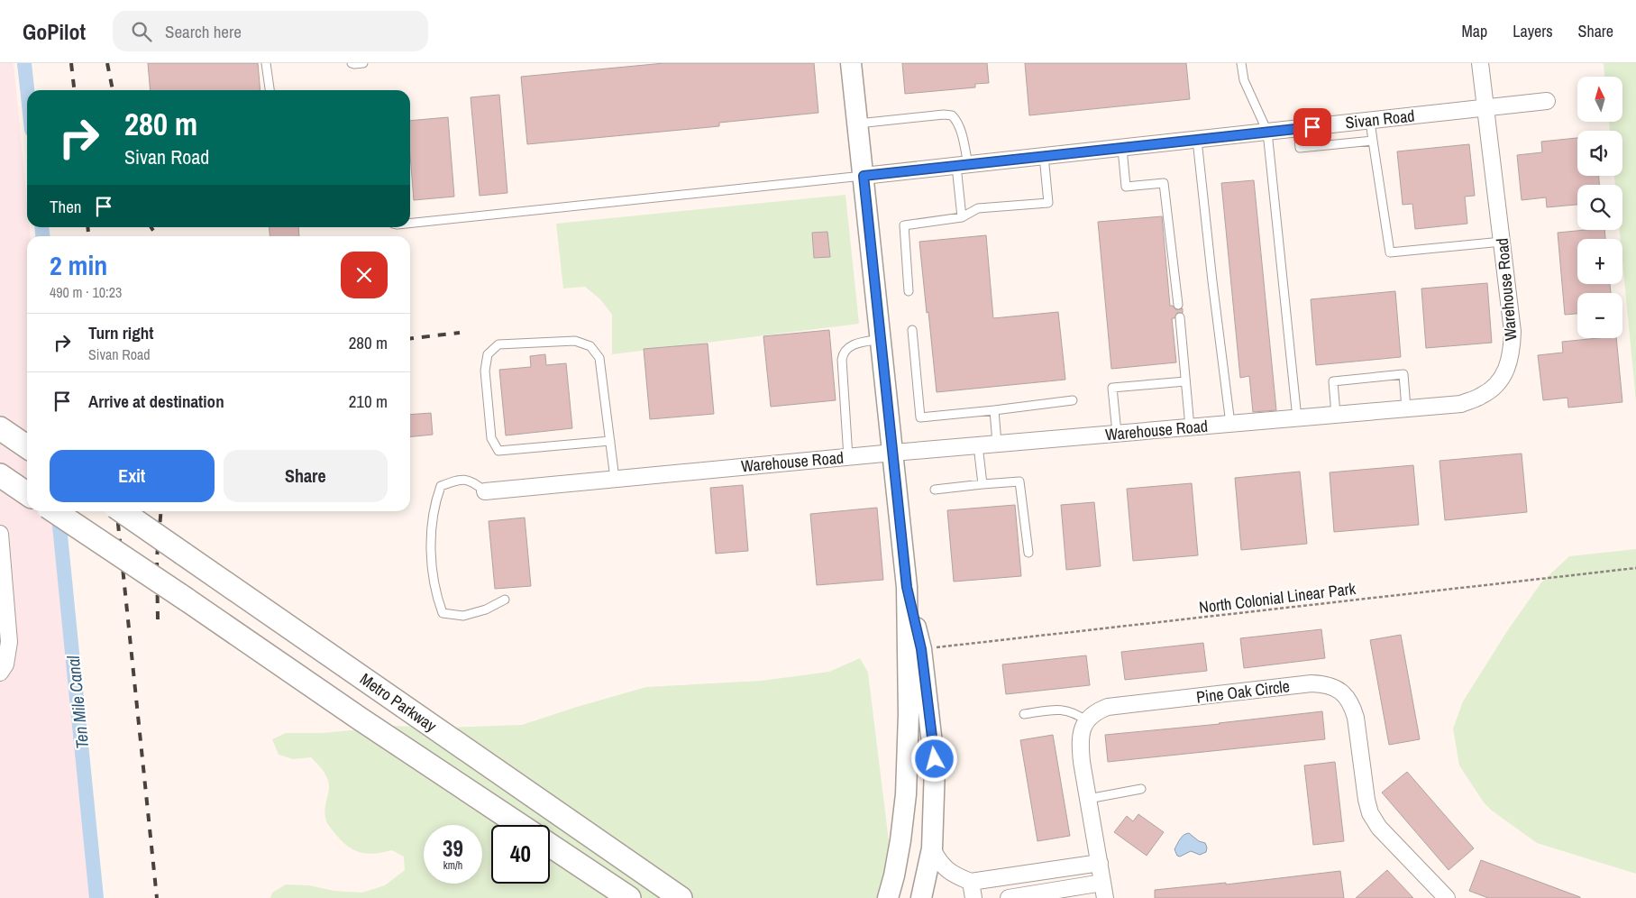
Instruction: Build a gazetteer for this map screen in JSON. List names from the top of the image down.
{
  "streets": {
    "main road": ["Metro Parkway"],
    "street": ["Sivan Road", "Warehouse Road", "Pine Oak Circle"],
    "path": ["North Colonial Linear Park"]
  },
  "crossings": [
    ["Sivan Road", "Warehouse Road"]
  ],
  "water": ["Ten Mile Canal"],
  "north": "top",
  "page": {
    "header": "GoPilot",
    "search": "Search here",
    "nav": ["Map", "Layers", "Share"],
    "map_buttons": ["+", "−"],
    "turn": ["280 m", "Sivan Road"],
    "then": "Then",
    "heading": ["2 min", "490 m · 10:23"],
    "list": [
      {
        "name": "Turn right",
        "note": "Sivan Road",
        "value": "280 m"
      },
      {
        "name": "Arrive at destination",
        "value": "210 m"
      }
    ],
    "buttons": ["Exit", "Share"],
    "speed": "39 km/h",
    "limit": "40"
  }
}
